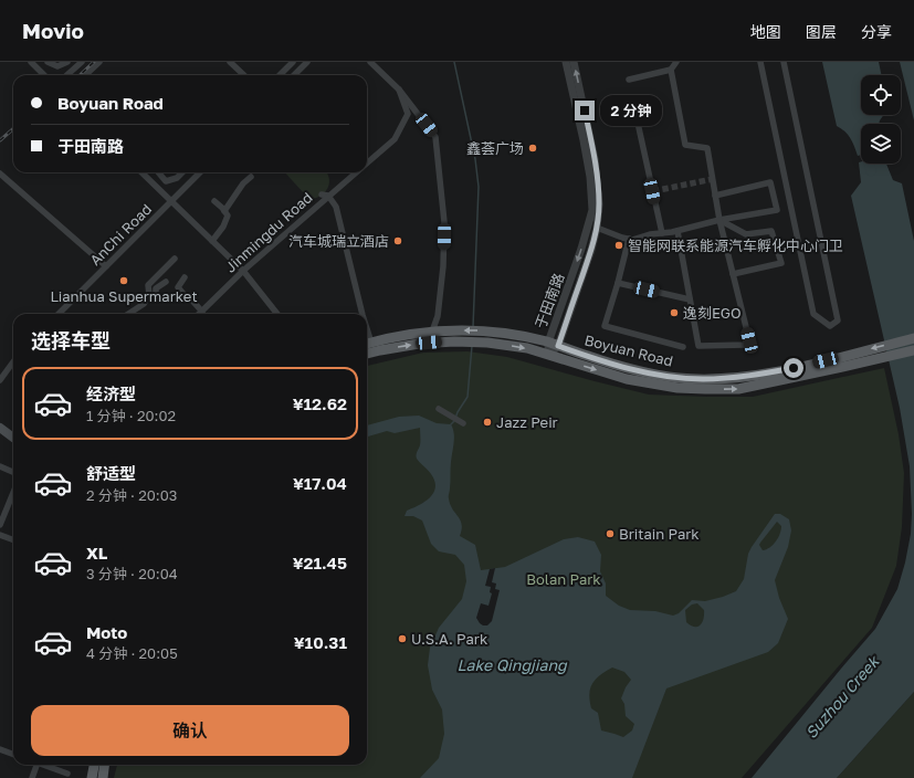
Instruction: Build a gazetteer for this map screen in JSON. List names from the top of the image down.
{
  "streets": {
    "main road": ["Boyuan Road"],
    "street": ["Jinmingdu Road", "AnChi Road", "于田南路"]
  },
  "crossings": [
    ["于田南路", "Boyuan Road"]
  ],
  "water": ["Lake Qingjiang", "Suzhou Creek"],
  "parks": ["Bolan Park"],
  "places": [
    "鑫荟广场",
    "汽车城瑞立酒店",
    "智能网联系能源汽车孵化中心门卫",
    "Lianhua Supermarket",
    "逸刻EGO",
    "Jazz Peir",
    "Britain Park",
    "U.S.A. Park"
  ],
  "page": {
    "header": "Movio",
    "nav": ["地图", "图层", "分享"],
    "banner": ["Boyuan Road", "于田南路"],
    "bubble": "2 分钟",
    "heading": "选择车型",
    "list": [
      {
        "name": "经济型",
        "note": "1 分钟 · 20:02",
        "value": "¥12.62"
      },
      {
        "name": "舒适型",
        "note": "2 分钟 · 20:03",
        "value": "¥17.04"
      },
      {
        "name": "XL",
        "note": "3 分钟 · 20:04",
        "value": "¥21.45"
      },
      {
        "name": "Moto",
        "note": "4 分钟 · 20:05",
        "value": "¥10.31"
      }
    ],
    "buttons": "确认"
  }
}
